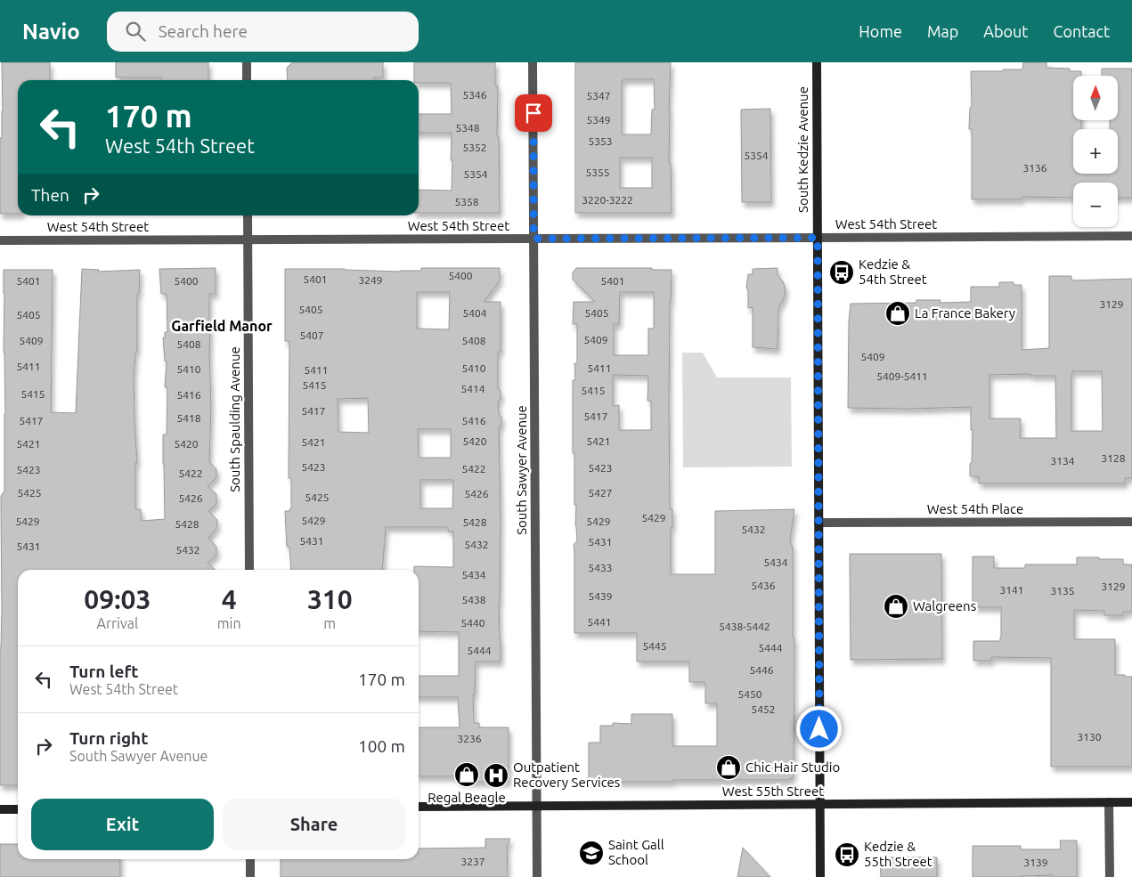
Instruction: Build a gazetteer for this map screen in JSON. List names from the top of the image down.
{
  "streets": {
    "main road": ["South Kedzie Avenue", "West 55th Street"],
    "street": [
      "West 54th Street",
      "South Spaulding Avenue",
      "South Sawyer Avenue",
      "West 54th Place"
    ]
  },
  "crossings": [
    ["South Kedzie Avenue", "West 54th Street"],
    ["South Kedzie Avenue", "West 54th Place"],
    ["South Kedzie Avenue", "West 55th Street"],
    ["West 54th Street", "South Spaulding Avenue"],
    ["West 54th Street", "South Sawyer Avenue"],
    ["South Sawyer Avenue", "West 55th Street"]
  ],
  "districts": ["Garfield Manor"],
  "places": {
    "bus stop": ["Kedzie & 54th Street", "Kedzie & 55th Street"],
    "shop": [
      "La France Bakery",
      "Walgreens",
      "Chic Hair Studio",
      "Regal Beagle"
    ],
    "hospital": ["Outpatient Recovery Services"],
    "school or university": ["Saint Gall School"]
  },
  "house_numbers": [
    "5346",
    "5347",
    "5349",
    "5348",
    "5353",
    "5352",
    "5354",
    "3136",
    "5355",
    "5354",
    "3220-3222",
    "5358",
    "5400",
    "5401",
    "3249",
    "5401",
    "5400",
    "5401",
    "3129",
    "5405",
    "5404",
    "5405",
    "5405",
    "5407",
    "5409",
    "5409",
    "5408",
    "5408",
    "5409",
    "5411",
    "5410",
    "5411",
    "5410",
    "5411",
    "5409-5411",
    "5415",
    "5414",
    "5415",
    "5415",
    "5416",
    "5417",
    "5417",
    "5418",
    "5417",
    "5416",
    "5420",
    "5421",
    "5421",
    "5421",
    "5420",
    "3128",
    "3134",
    "5423",
    "5423",
    "5422",
    "5423",
    "5422",
    "5425",
    "5427",
    "5426",
    "5425",
    "5426",
    "5429",
    "5429",
    "5429",
    "5429",
    "5428",
    "5428",
    "5432",
    "5431",
    "5431",
    "5432",
    "5431",
    "5432",
    "5434",
    "5433",
    "5434",
    "5436",
    "3129",
    "3141",
    "3135",
    "5439",
    "5438",
    "5441",
    "5440",
    "5438-5442",
    "5445",
    "5444",
    "5444",
    "5446",
    "5450",
    "5452",
    "3130",
    "3236",
    "3237",
    "3139"
  ],
  "north": "top",
  "page": {
    "header": "Navio",
    "search": "Search here",
    "nav": [
      "Home",
      "Map",
      "About",
      "Contact"
    ],
    "map_buttons": ["+", "−"],
    "turn": ["170 m", "West 54th Street"],
    "then": "Then",
    "eta": [
      "09:03",
      "Arrival",
      "4",
      "min",
      "310",
      "m"
    ],
    "list": [
      {
        "name": "Turn left",
        "note": "West 54th Street",
        "value": "170 m"
      },
      {
        "name": "Turn right",
        "note": "South Sawyer Avenue",
        "value": "100 m"
      }
    ],
    "buttons": ["Exit", "Share"]
  }
}
